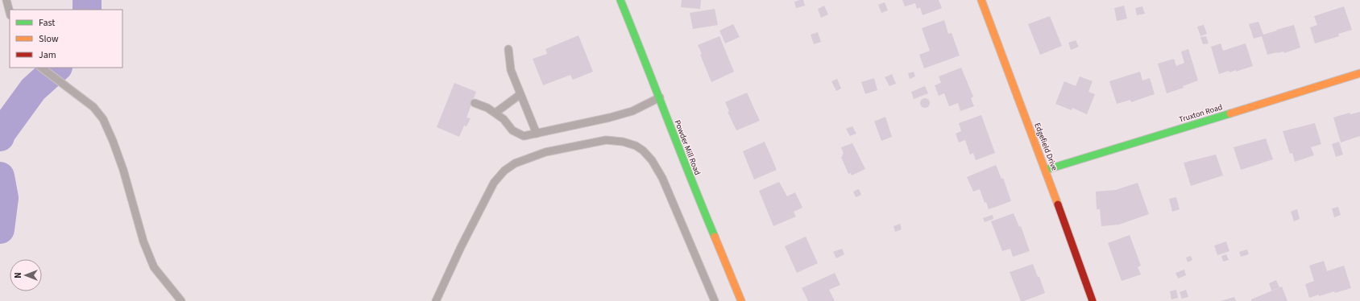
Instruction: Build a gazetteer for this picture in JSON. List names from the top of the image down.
{
  "streets": {
    "street": ["Truxton Road", "Edgefield Drive", "Powder Mill Road"]
  },
  "crossings": [
    ["Truxton Road", "Edgefield Drive"]
  ],
  "legend": ["Fast", "Slow", "Jam"],
  "north": "left"
}
